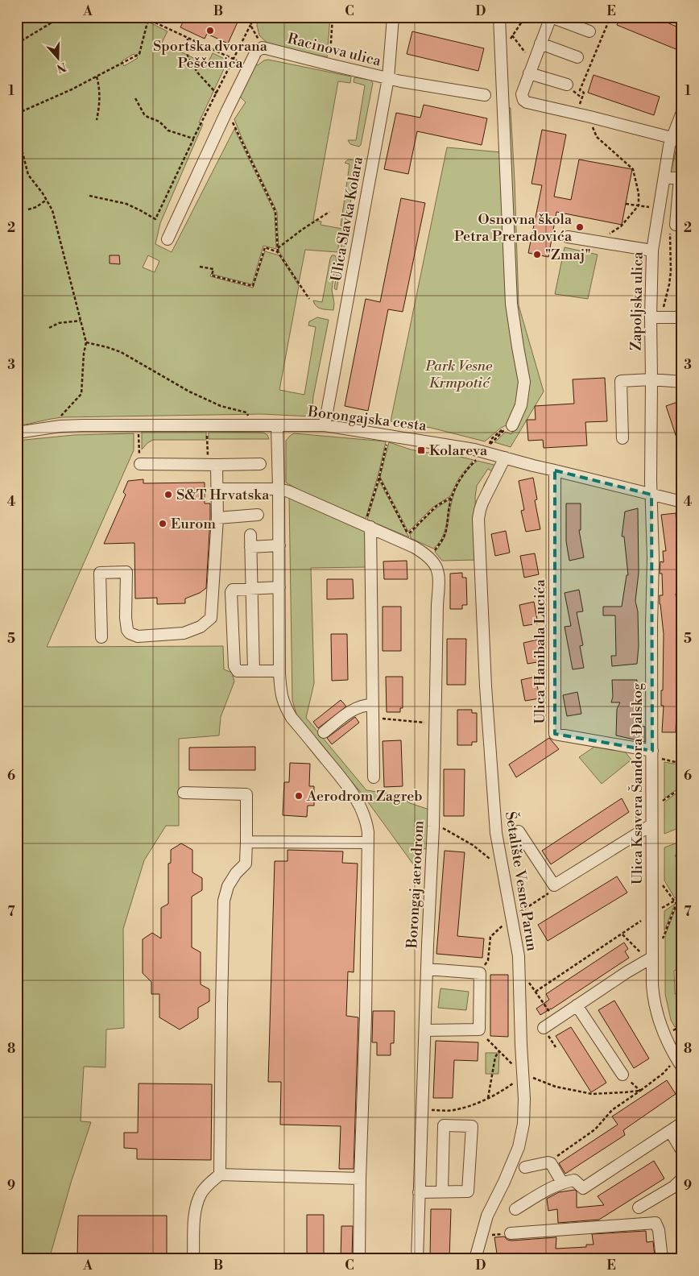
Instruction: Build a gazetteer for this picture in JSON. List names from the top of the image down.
{
  "streets": {
    "street": [
      "Racinova ulica",
      "Ulica Slavka Kolara",
      "Zapoljska ulica",
      "Borongajska cesta",
      "Ulica Hanibala Lucića",
      "Ulica Ksavera Šandora Đalskog",
      "Šetalište Vesne Parun",
      "Borongaj aerodrom"
    ]
  },
  "crossings": [
    ["Racinova ulica", "Ulica Slavka Kolara"],
    ["Ulica Slavka Kolara", "Borongajska cesta"],
    ["Zapoljska ulica", "Borongajska cesta"],
    ["Zapoljska ulica", "Ulica Ksavera Šandora Đalskog"],
    ["Borongajska cesta", "Ulica Hanibala Lucića"],
    ["Borongajska cesta", "Ulica Ksavera Šandora Đalskog"],
    ["Borongajska cesta", "Šetalište Vesne Parun"],
    ["Ulica Hanibala Lucića", "Ulica Ksavera Šandora Đalskog"]
  ],
  "parks": ["Park Vesne Krmpotić"],
  "places": {
    "other": [
      "Sportska dvorana Peščenica",
      "Osnovna škola Petra Preradovića",
      "\"Zmaj\"",
      "S&T Hrvatska",
      "Eurom",
      "Aerodrom Zagreb"
    ],
    "transit": ["Kolareva"]
  },
  "north": "bottom",
  "grid": {
    "columns": [
      "A",
      "B",
      "C",
      "D",
      "E"
    ],
    "rows": [
      "1",
      "2",
      "3",
      "4",
      "5",
      "6",
      "7",
      "8",
      "9"
    ]
  }
}
